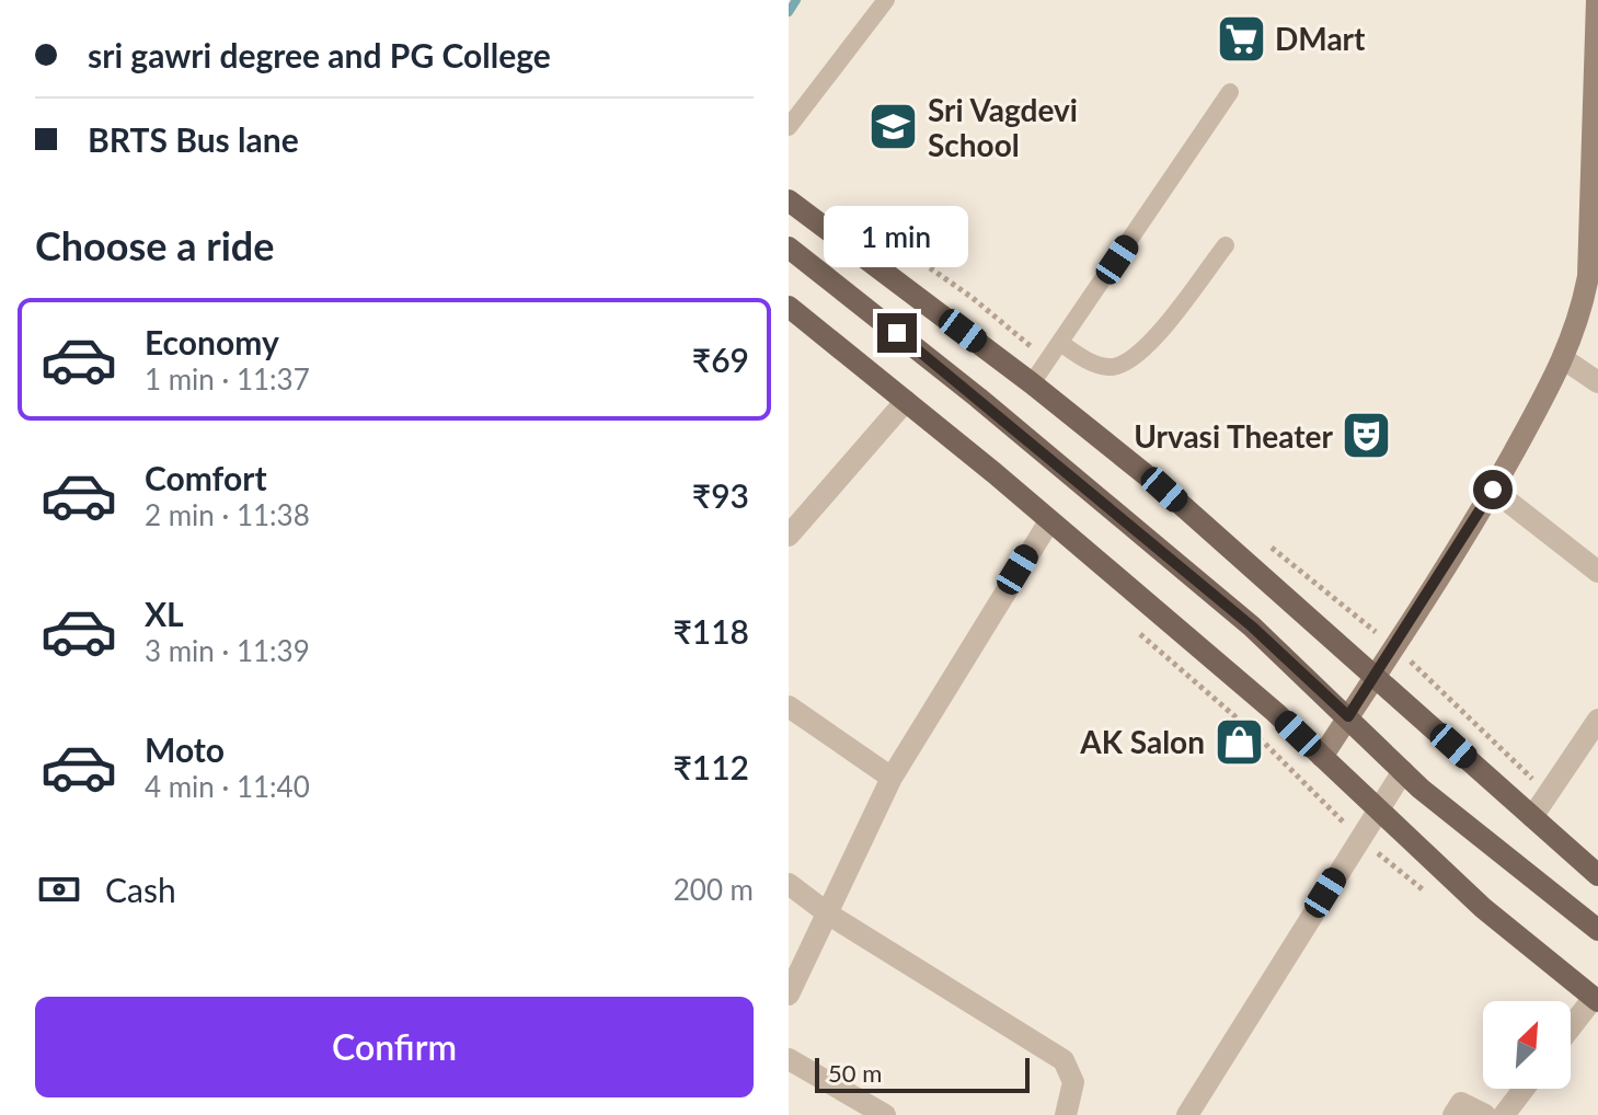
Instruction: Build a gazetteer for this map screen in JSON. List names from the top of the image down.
{
  "places": {
    "supermarket": ["DMart"],
    "school or university": ["Sri Vagdevi School"],
    "theatre": ["Urvasi Theater"],
    "shop": ["AK Salon"]
  },
  "scale_bar": "50 m",
  "north": "top right",
  "page": {
    "banner": ["sri gawri degree and PG College", "BRTS Bus lane"],
    "heading": "Choose a ride",
    "bubble": "1 min",
    "list": [
      {
        "name": "Economy",
        "note": "1 min · 11:37",
        "value": "₹69"
      },
      {
        "name": "Comfort",
        "note": "2 min · 11:38",
        "value": "₹93"
      },
      {
        "name": "XL",
        "note": "3 min · 11:39",
        "value": "₹118"
      },
      {
        "name": "Moto",
        "note": "4 min · 11:40",
        "value": "₹112"
      }
    ],
    "pay": ["Cash", "200 m"],
    "buttons": "Confirm",
    "scale": "50 m"
  }
}
